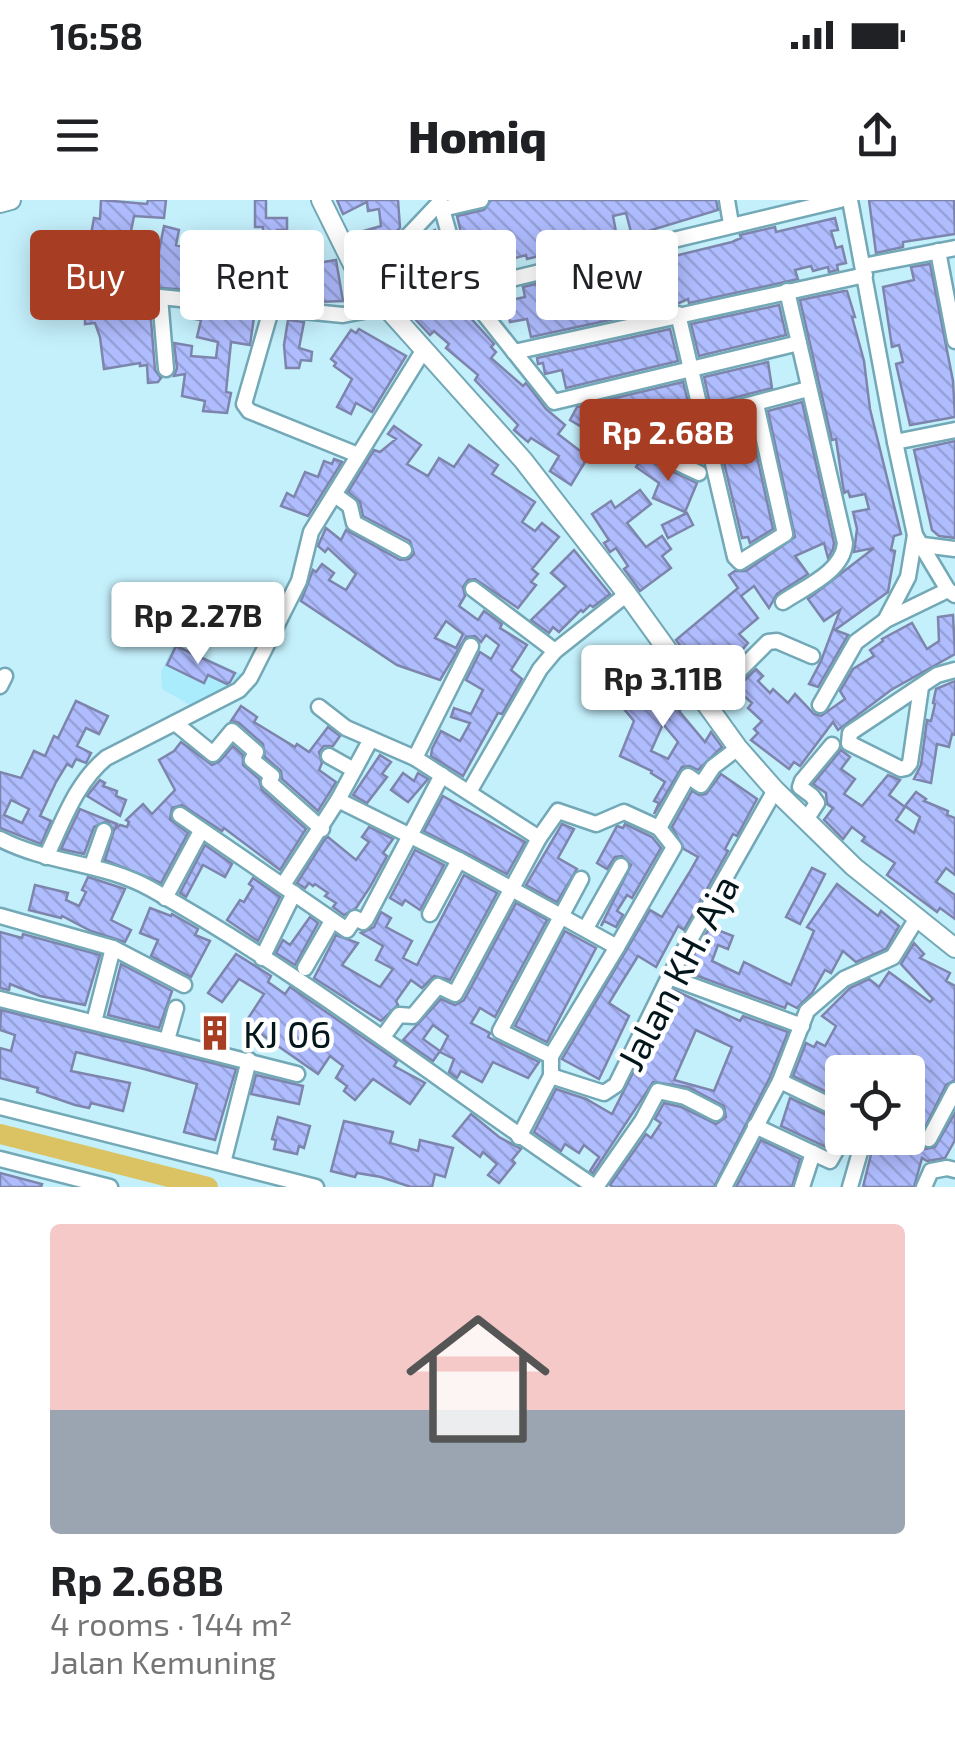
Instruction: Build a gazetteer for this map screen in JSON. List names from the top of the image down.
{
  "streets": {
    "street": ["Jalan KH. Aja"]
  },
  "places": {
    "building": ["KJ 06"]
  },
  "page": {
    "status": "16:58",
    "header": "Homiq",
    "chip": [
      "Buy",
      "Rent",
      "Filters",
      "New"
    ],
    "price": ["Rp 2.68B", "Rp 2.27B", "Rp 3.11B"],
    "list": [
      {
        "name": "Rp 2.68B",
        "note": "4 rooms · 144 m² · Jalan Kemuning"
      }
    ]
  }
}
